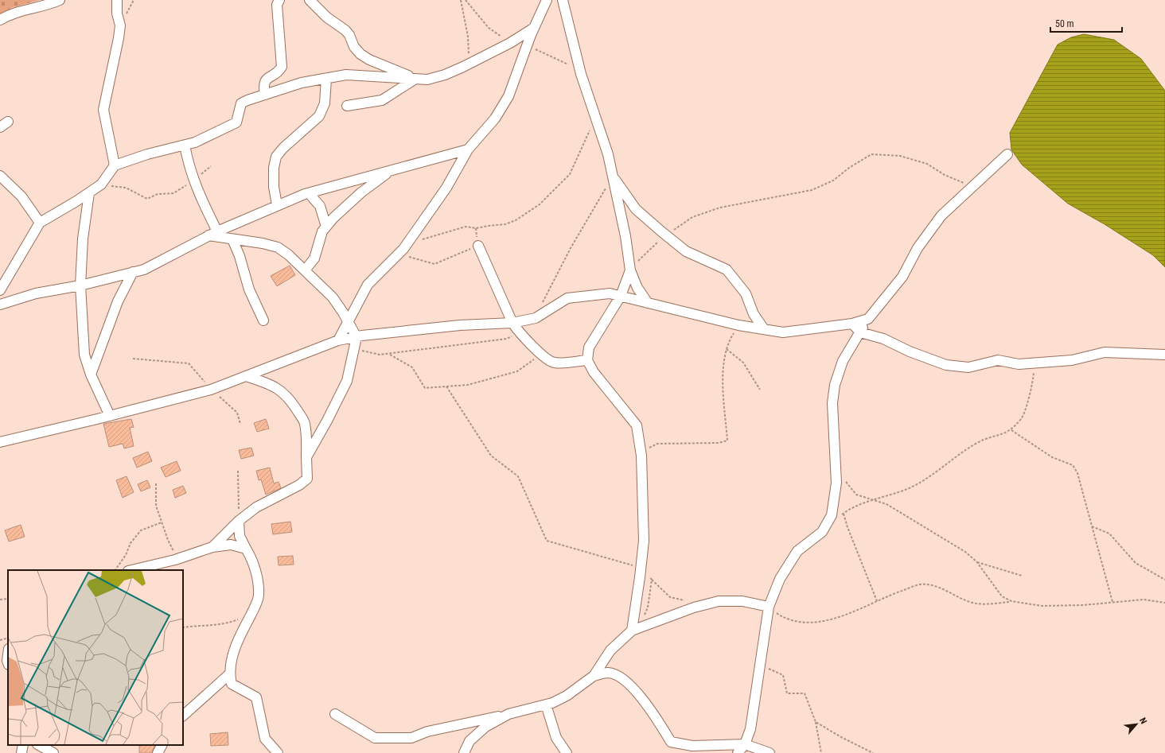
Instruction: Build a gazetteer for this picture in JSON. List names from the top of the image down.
{
  "scale_bar": "50 m",
  "north": "top right"
}
